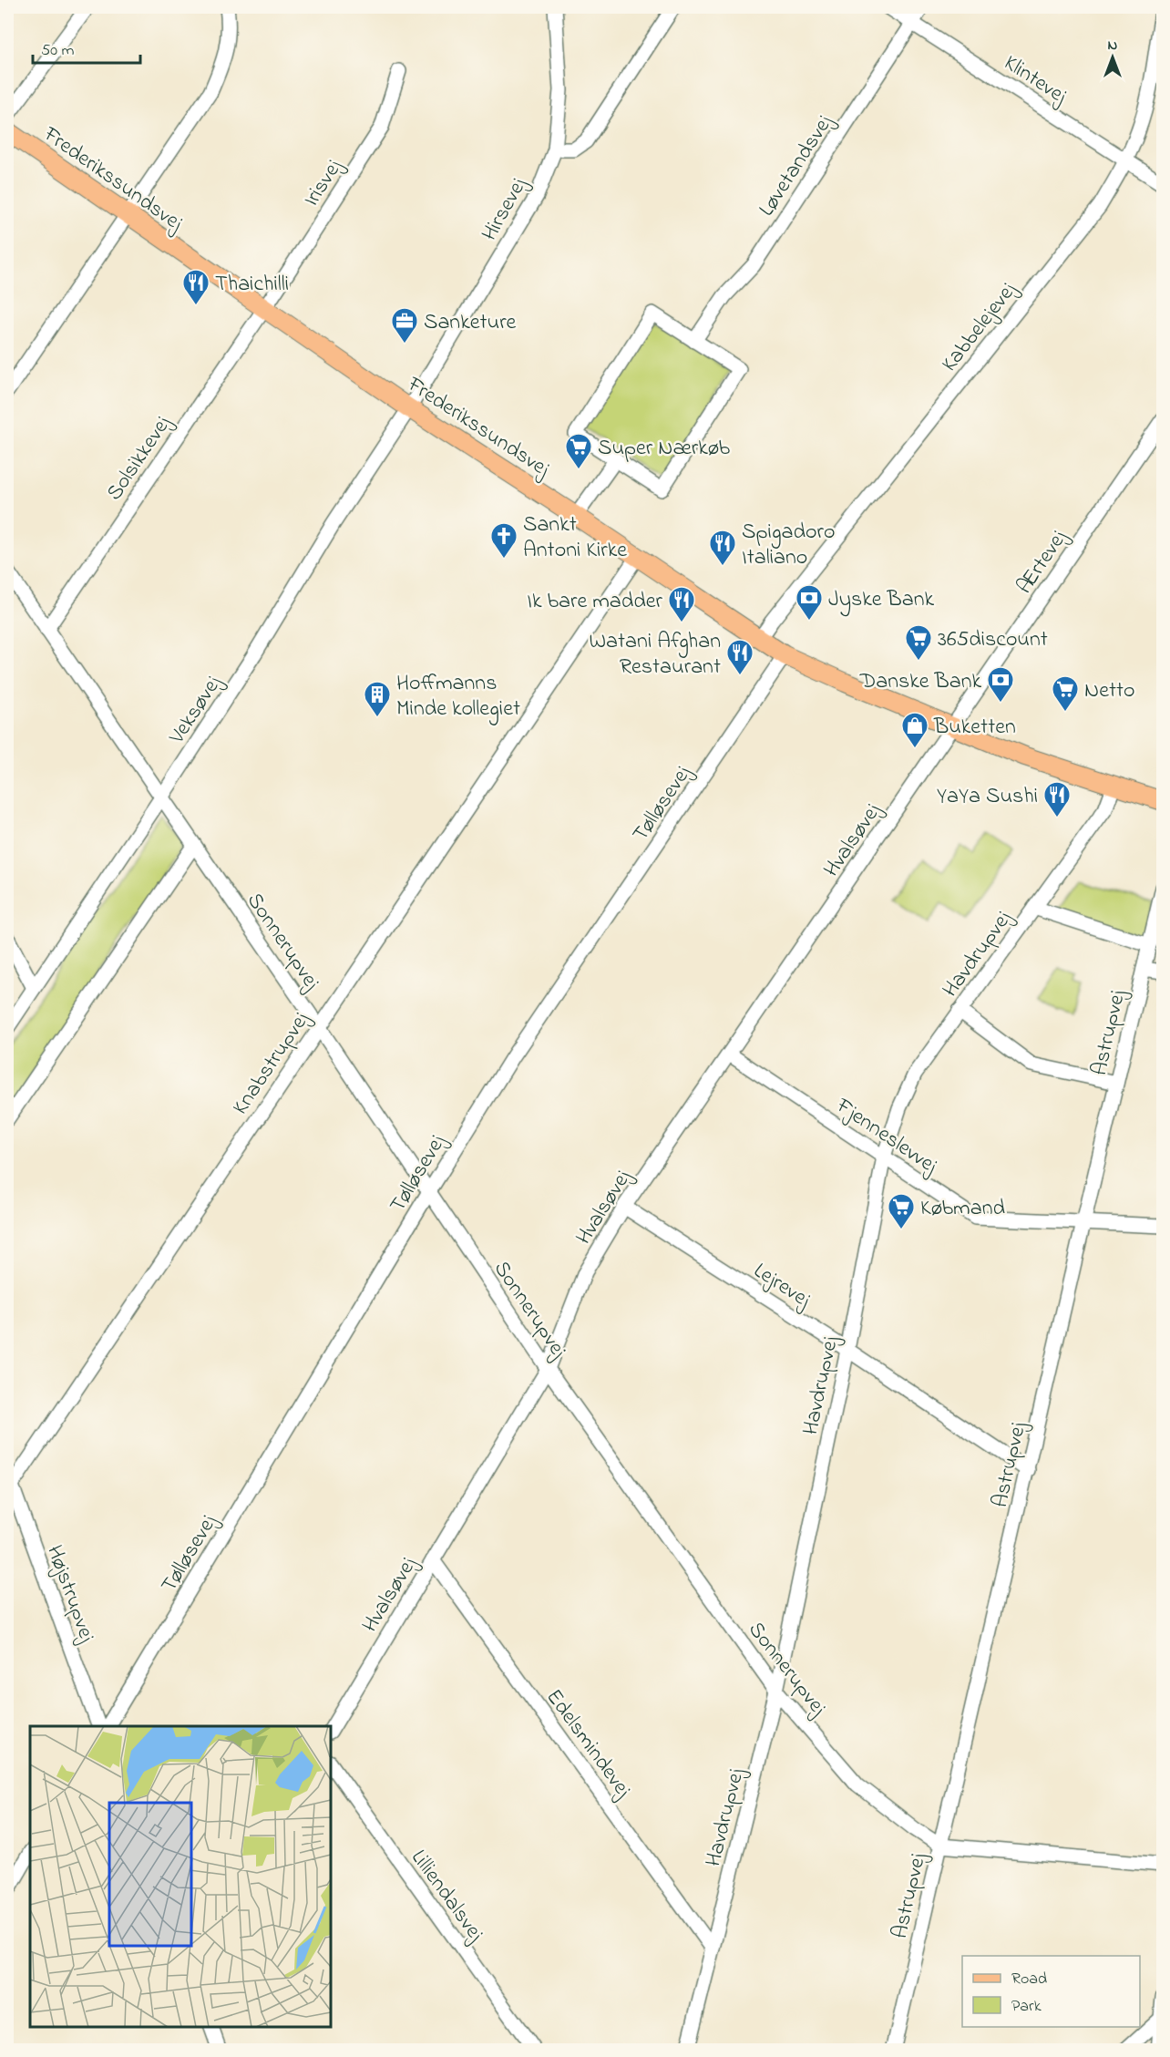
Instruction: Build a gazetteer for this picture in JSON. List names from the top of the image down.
{
  "streets": {
    "main road": ["Frederikssundsvej"],
    "street": [
      "Klintevej",
      "Løvetandsvej",
      "Irisvej",
      "Hirsevej",
      "Kabbelejevej",
      "Solsikkevej",
      "Ærtevej",
      "Veksøvej",
      "Tølløsevej",
      "Hvalsøvej",
      "Sonnerupvej",
      "Havdrupvej",
      "Astrupvej",
      "Knabstrupvej",
      "Fjenneslevvej",
      "Lejrevej",
      "Højstrupvej",
      "Edelsmindevej",
      "Lilliendalsvej"
    ]
  },
  "crossings": [
    ["Klintevej", "Løvetandsvej"],
    ["Klintevej", "Kabbelejevej"],
    ["Frederikssundsvej", "Irisvej"],
    ["Frederikssundsvej", "Hirsevej"],
    ["Frederikssundsvej", "Kabbelejevej"],
    ["Frederikssundsvej", "Solsikkevej"],
    ["Frederikssundsvej", "Ærtevej"],
    ["Frederikssundsvej", "Veksøvej"],
    ["Frederikssundsvej", "Tølløsevej"],
    ["Frederikssundsvej", "Hvalsøvej"],
    ["Frederikssundsvej", "Havdrupvej"],
    ["Frederikssundsvej", "Knabstrupvej"],
    ["Irisvej", "Solsikkevej"],
    ["Hirsevej", "Veksøvej"],
    ["Solsikkevej", "Sonnerupvej"],
    ["Ærtevej", "Hvalsøvej"],
    ["Veksøvej", "Sonnerupvej"],
    ["Tølløsevej", "Sonnerupvej"],
    ["Hvalsøvej", "Sonnerupvej"],
    ["Hvalsøvej", "Fjenneslevvej"],
    ["Hvalsøvej", "Lejrevej"],
    ["Hvalsøvej", "Edelsmindevej"],
    ["Sonnerupvej", "Havdrupvej"],
    ["Sonnerupvej", "Astrupvej"],
    ["Sonnerupvej", "Knabstrupvej"],
    ["Havdrupvej", "Fjenneslevvej"],
    ["Havdrupvej", "Lejrevej"],
    ["Havdrupvej", "Edelsmindevej"],
    ["Astrupvej", "Fjenneslevvej"],
    ["Astrupvej", "Lejrevej"],
    ["Knabstrupvej", "Højstrupvej"]
  ],
  "places": {
    "restaurant": [
      "Thaichilli",
      "Spigadoro Italiano",
      "Ik bare madder",
      "Watani Afghan Restaurant",
      "YaYa Sushi"
    ],
    "office": ["Sanketure"],
    "supermarket": [
      "Super Nærkøb",
      "365discount",
      "Netto",
      "Købmand"
    ],
    "church": ["Sankt Antoni Kirke"],
    "bank": ["Jyske Bank", "Danske Bank"],
    "building": ["Hoffmanns Minde kollegiet"],
    "shop": ["Buketten"]
  },
  "legend": ["Road", "Park"],
  "scale_bar": "50 m",
  "north": "top"
}
